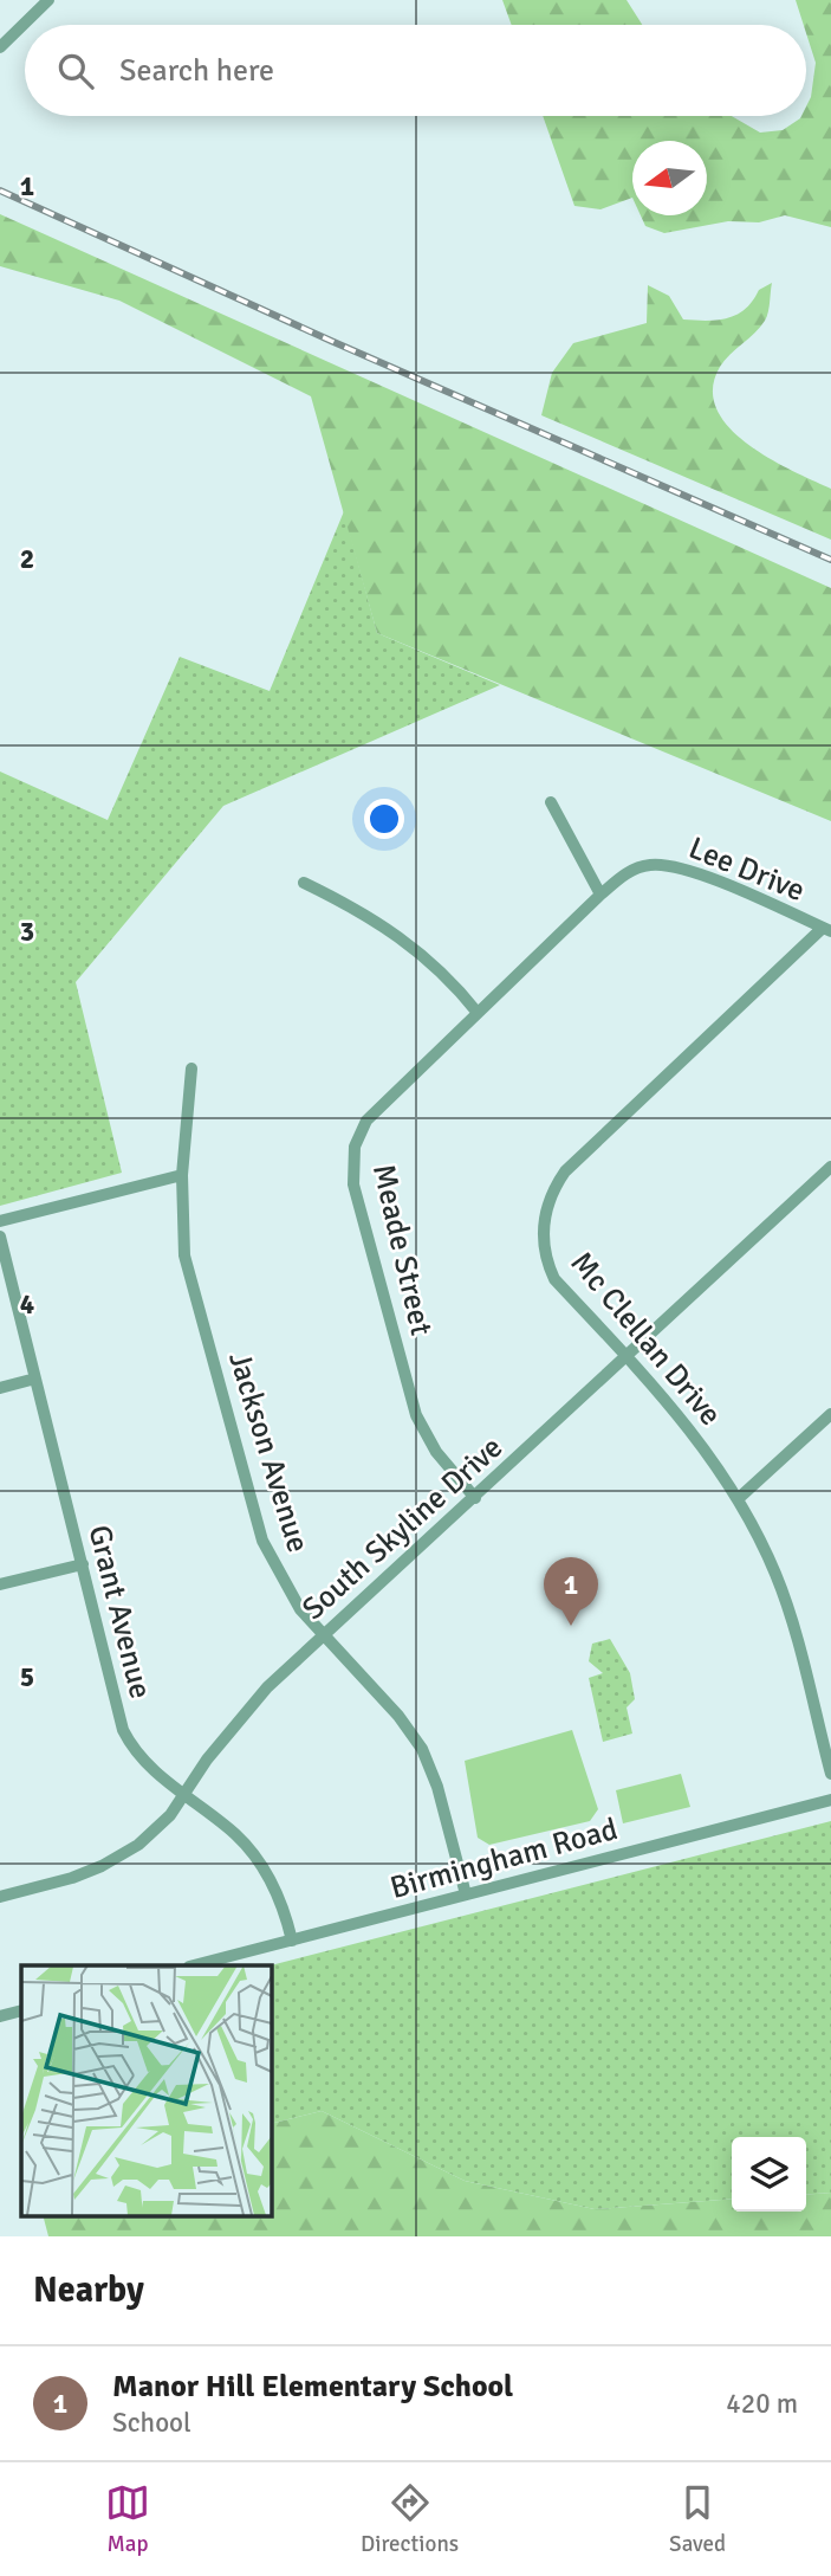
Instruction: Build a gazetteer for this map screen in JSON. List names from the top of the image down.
{
  "streets": {
    "street": [
      "Lee Drive",
      "Meade Street",
      "Mc Clellan Drive",
      "Jackson Avenue",
      "South Skyline Drive",
      "Grant Avenue",
      "Birmingham Road"
    ]
  },
  "crossings": [
    ["Lee Drive", "Meade Street"],
    ["Lee Drive", "Mc Clellan Drive"],
    ["Meade Street", "South Skyline Drive"],
    ["Mc Clellan Drive", "South Skyline Drive"],
    ["Jackson Avenue", "South Skyline Drive"],
    ["Jackson Avenue", "Birmingham Road"],
    ["South Skyline Drive", "Grant Avenue"],
    ["Grant Avenue", "Birmingham Road"]
  ],
  "north": "left",
  "page": {
    "search": "Search here",
    "pins": "1",
    "heading": "Nearby",
    "list": [
      {
        "mark": "1",
        "name": "Manor Hill Elementary School",
        "note": "School",
        "value": "420 m"
      }
    ],
    "nav": ["Map", "Directions", "Saved"]
  },
  "grid": {
    "rows": [
      "1",
      "2",
      "3",
      "4",
      "5"
    ]
  }
}
